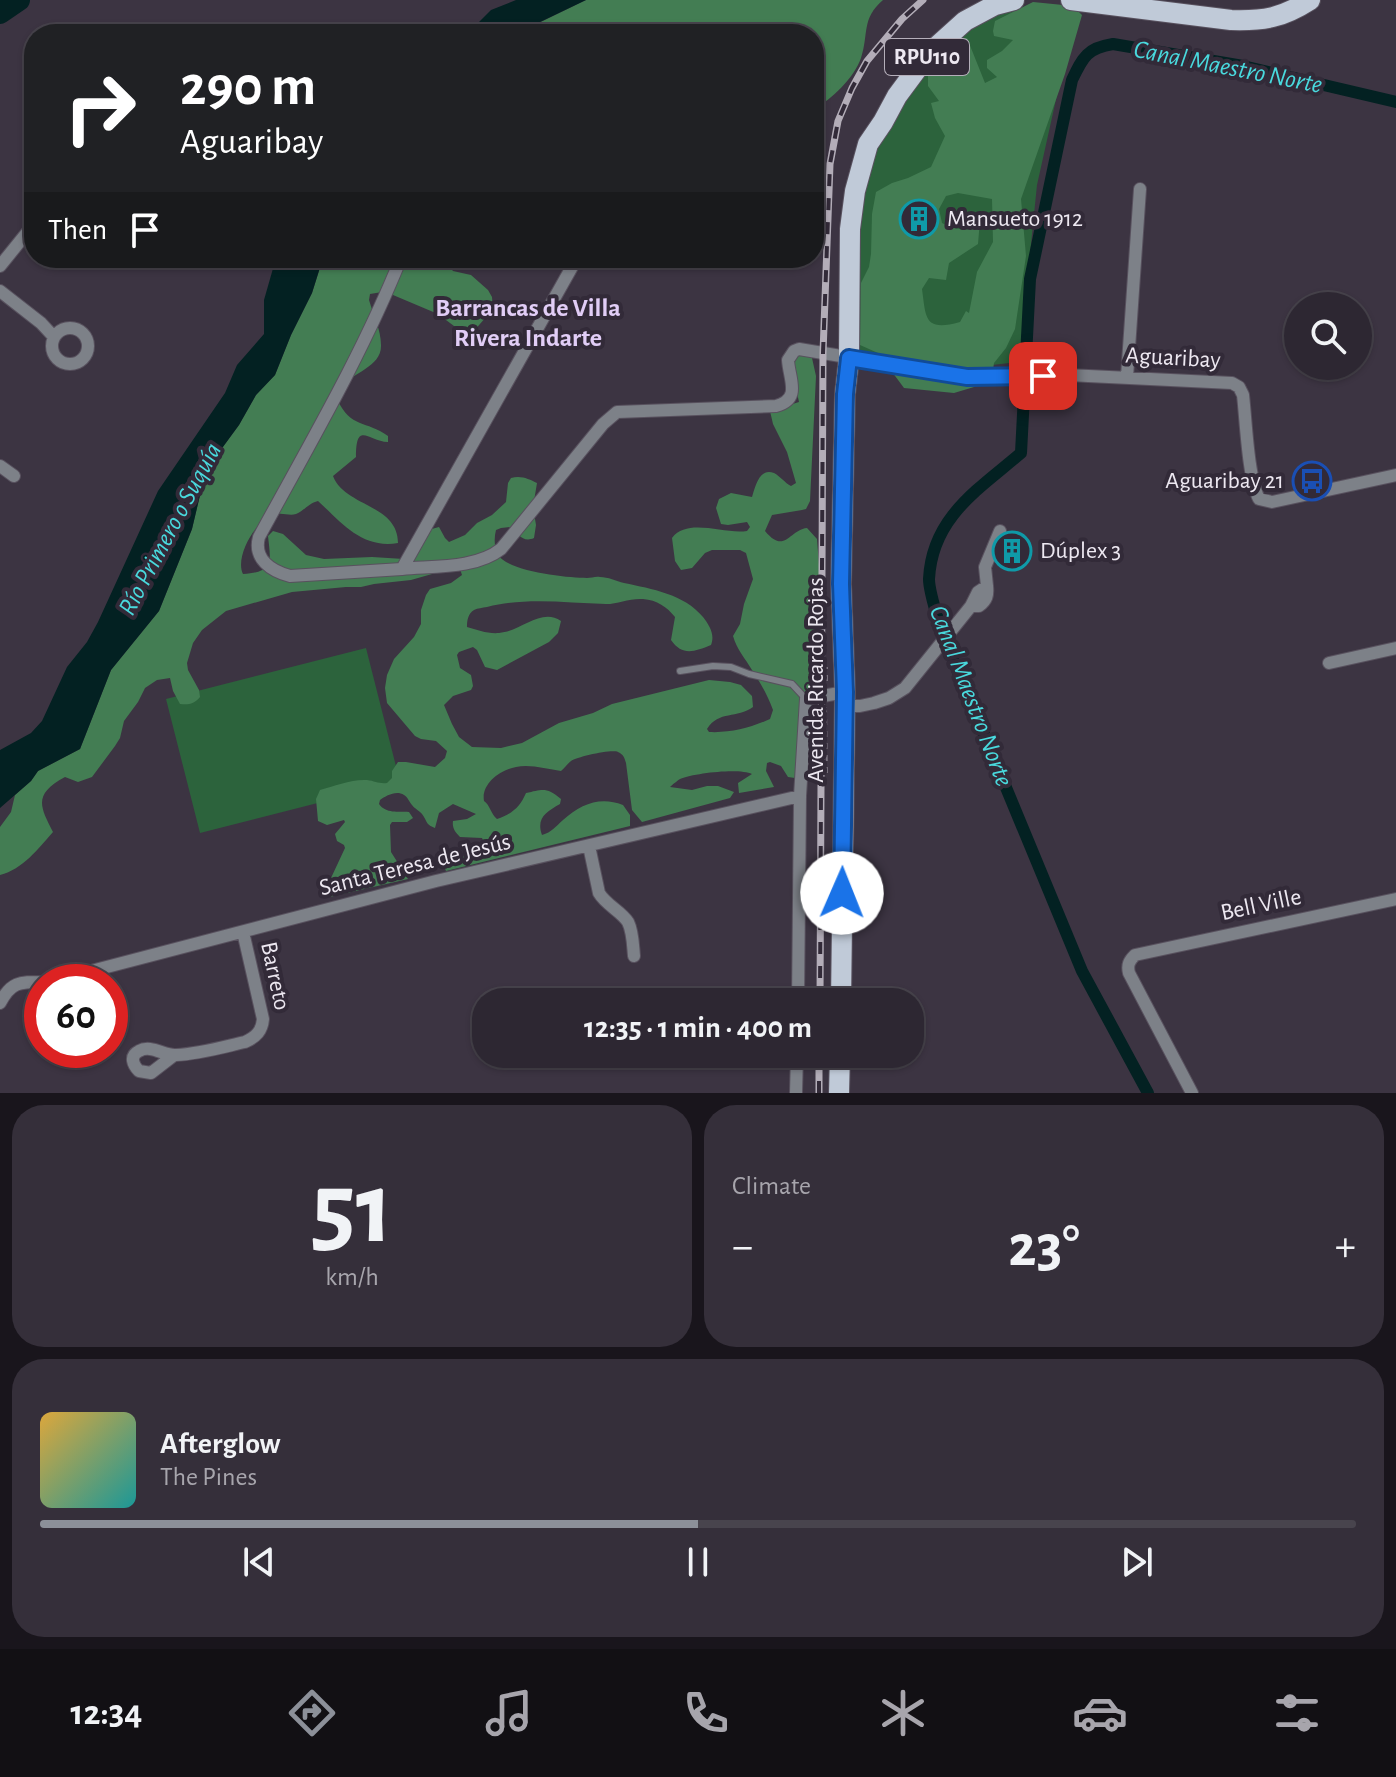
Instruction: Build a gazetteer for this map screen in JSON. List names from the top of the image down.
{
  "streets": {
    "main road": ["RPU110", "Avenida Ricardo Rojas"],
    "street": [
      "Aguaribay",
      "Santa Teresa de Jesús",
      "Bell Ville",
      "Barreto"
    ]
  },
  "crossings": [
    ["RPU110", "Aguaribay"],
    ["RPU110", "Avenida Ricardo Rojas"],
    ["Aguaribay", "Avenida Ricardo Rojas"],
    ["Santa Teresa de Jesús", "Barreto"]
  ],
  "districts": ["Barrancas de Villa Rivera Indarte"],
  "water": ["Canal Maestro Norte", "Río Primero o Suquía"],
  "places": {
    "building": ["Mansueto 1912", "Dúplex 3"],
    "bus stop": ["Aguaribay 21"]
  },
  "page": {
    "turn": ["290 m", "Aguaribay"],
    "then": "Then",
    "limit": "60",
    "trip": "12:35 · 1 min · 400 m",
    "tile": [
      ["51", "km/h"],
      "Climate"
    ],
    "heat": ["−", "23°", "+"],
    "song": ["Afterglow", "The Pines"],
    "tabs": "12:34"
  }
}
